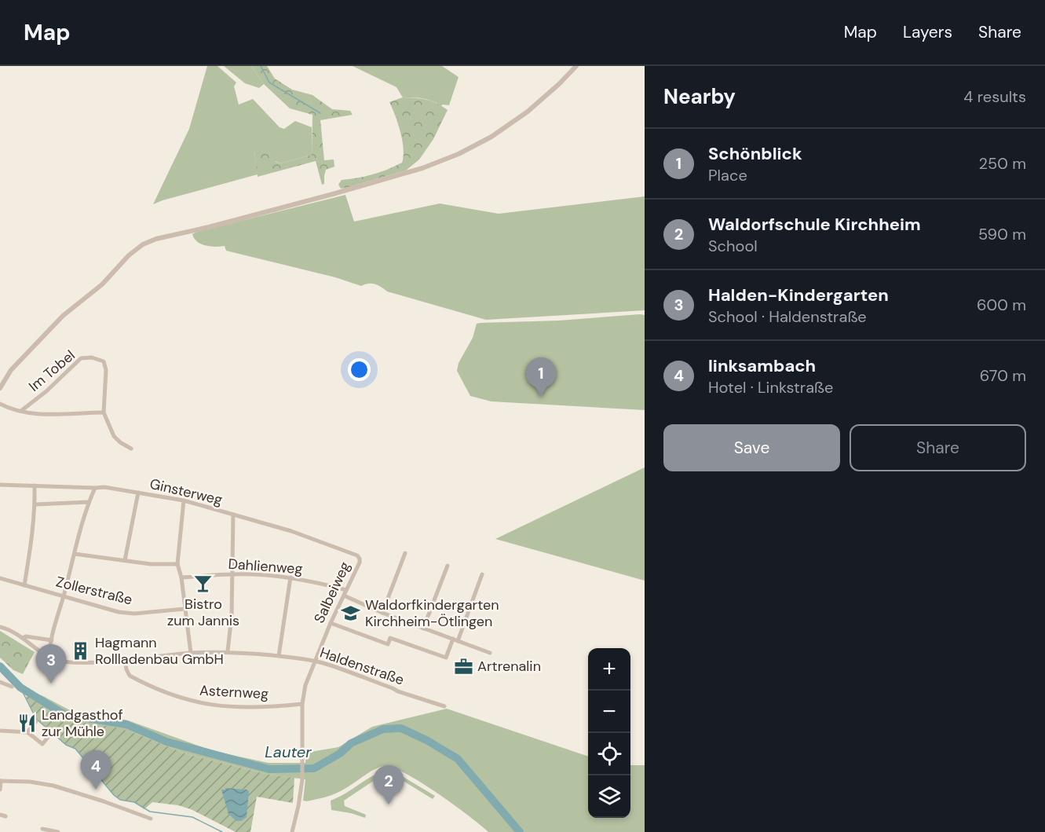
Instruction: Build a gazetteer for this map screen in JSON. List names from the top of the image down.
{
  "streets": {
    "street": [
      "Im Tobel",
      "Ginsterweg",
      "Dahlienweg",
      "Zollerstraße",
      "Salbeiweg",
      "Haldenstraße",
      "Asternweg"
    ]
  },
  "crossings": [
    ["Ginsterweg", "Salbeiweg"],
    ["Dahlienweg", "Salbeiweg"],
    ["Salbeiweg", "Haldenstraße"],
    ["Haldenstraße", "Asternweg"]
  ],
  "water": ["Lauter"],
  "places": {
    "bar": ["Bistro zum Jannis"],
    "school or university": ["Waldorfkindergarten Kirchheim-Ötlingen"],
    "building": ["Hagmann Rollladenbau GmbH"],
    "office": ["Artrenalin"],
    "restaurant": ["Landgasthof zur Mühle"]
  },
  "page": {
    "header": "Map",
    "nav": ["Map", "Layers", "Share"],
    "heading": ["Nearby", "4 results"],
    "list": [
      {
        "mark": "1",
        "name": "Schönblick",
        "note": "Place",
        "value": "250 m"
      },
      {
        "mark": "2",
        "name": "Waldorfschule Kirchheim",
        "note": "School",
        "value": "590 m"
      },
      {
        "mark": "3",
        "name": "Halden-Kindergarten",
        "note": "School · Haldenstraße",
        "value": "600 m"
      },
      {
        "mark": "4",
        "name": "linksambach",
        "note": "Hotel · Linkstraße",
        "value": "670 m"
      }
    ],
    "pins": [
      "1",
      "3",
      "4",
      "2"
    ],
    "buttons": ["Save", "Share"],
    "map_buttons": ["+", "−"]
  }
}
